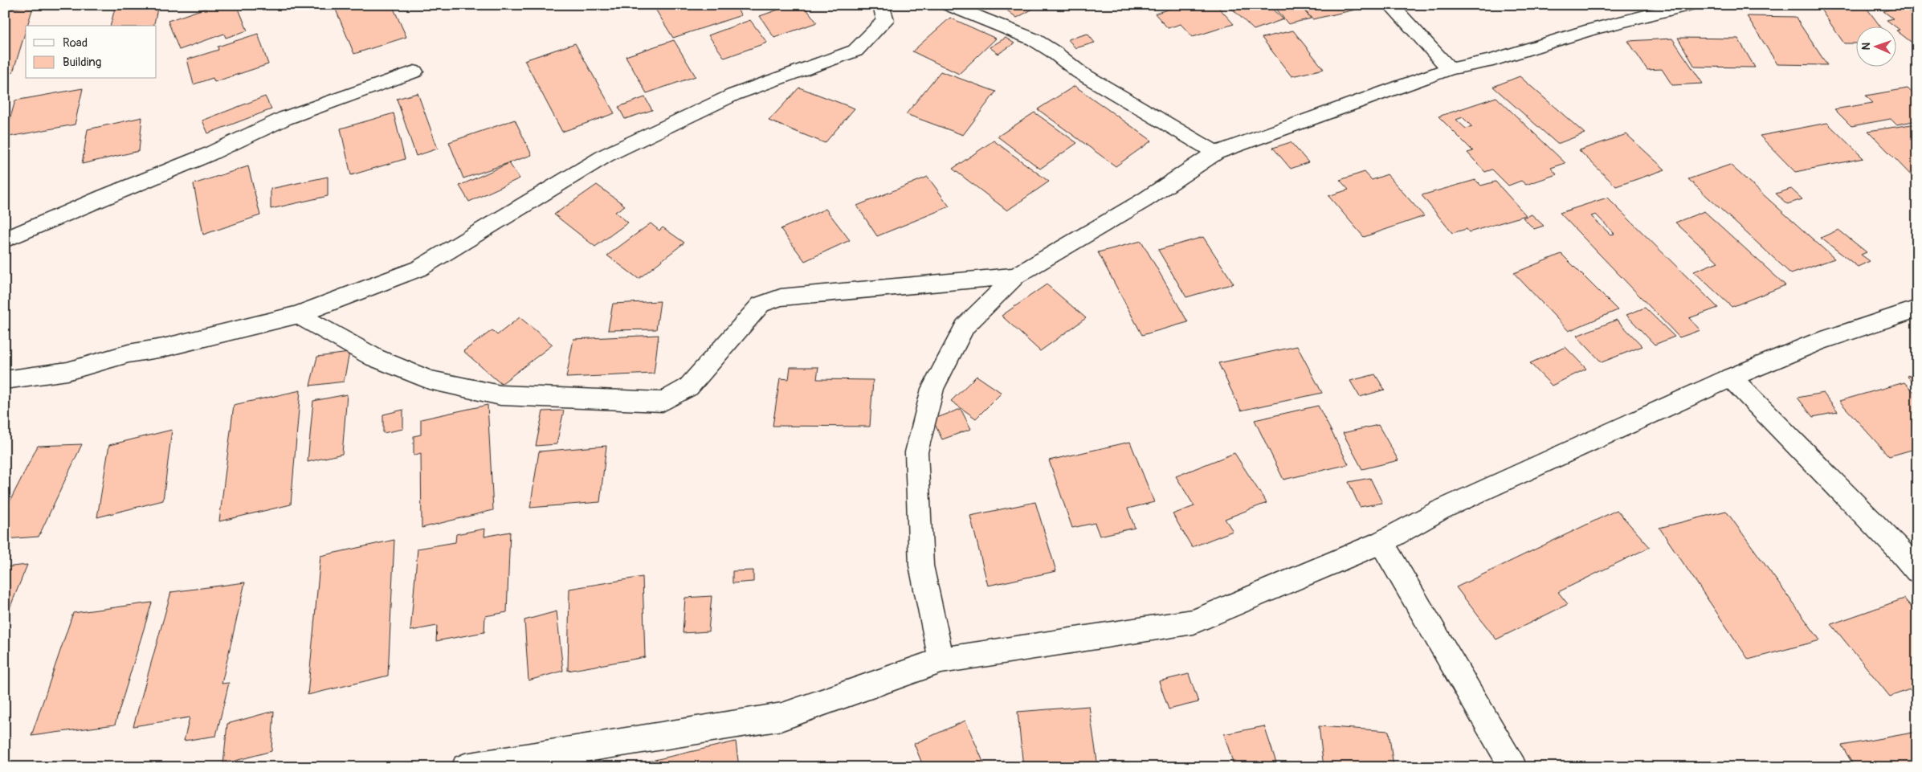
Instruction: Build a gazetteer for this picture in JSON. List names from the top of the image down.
{
  "legend": ["Road", "Building"],
  "north": "left"
}
